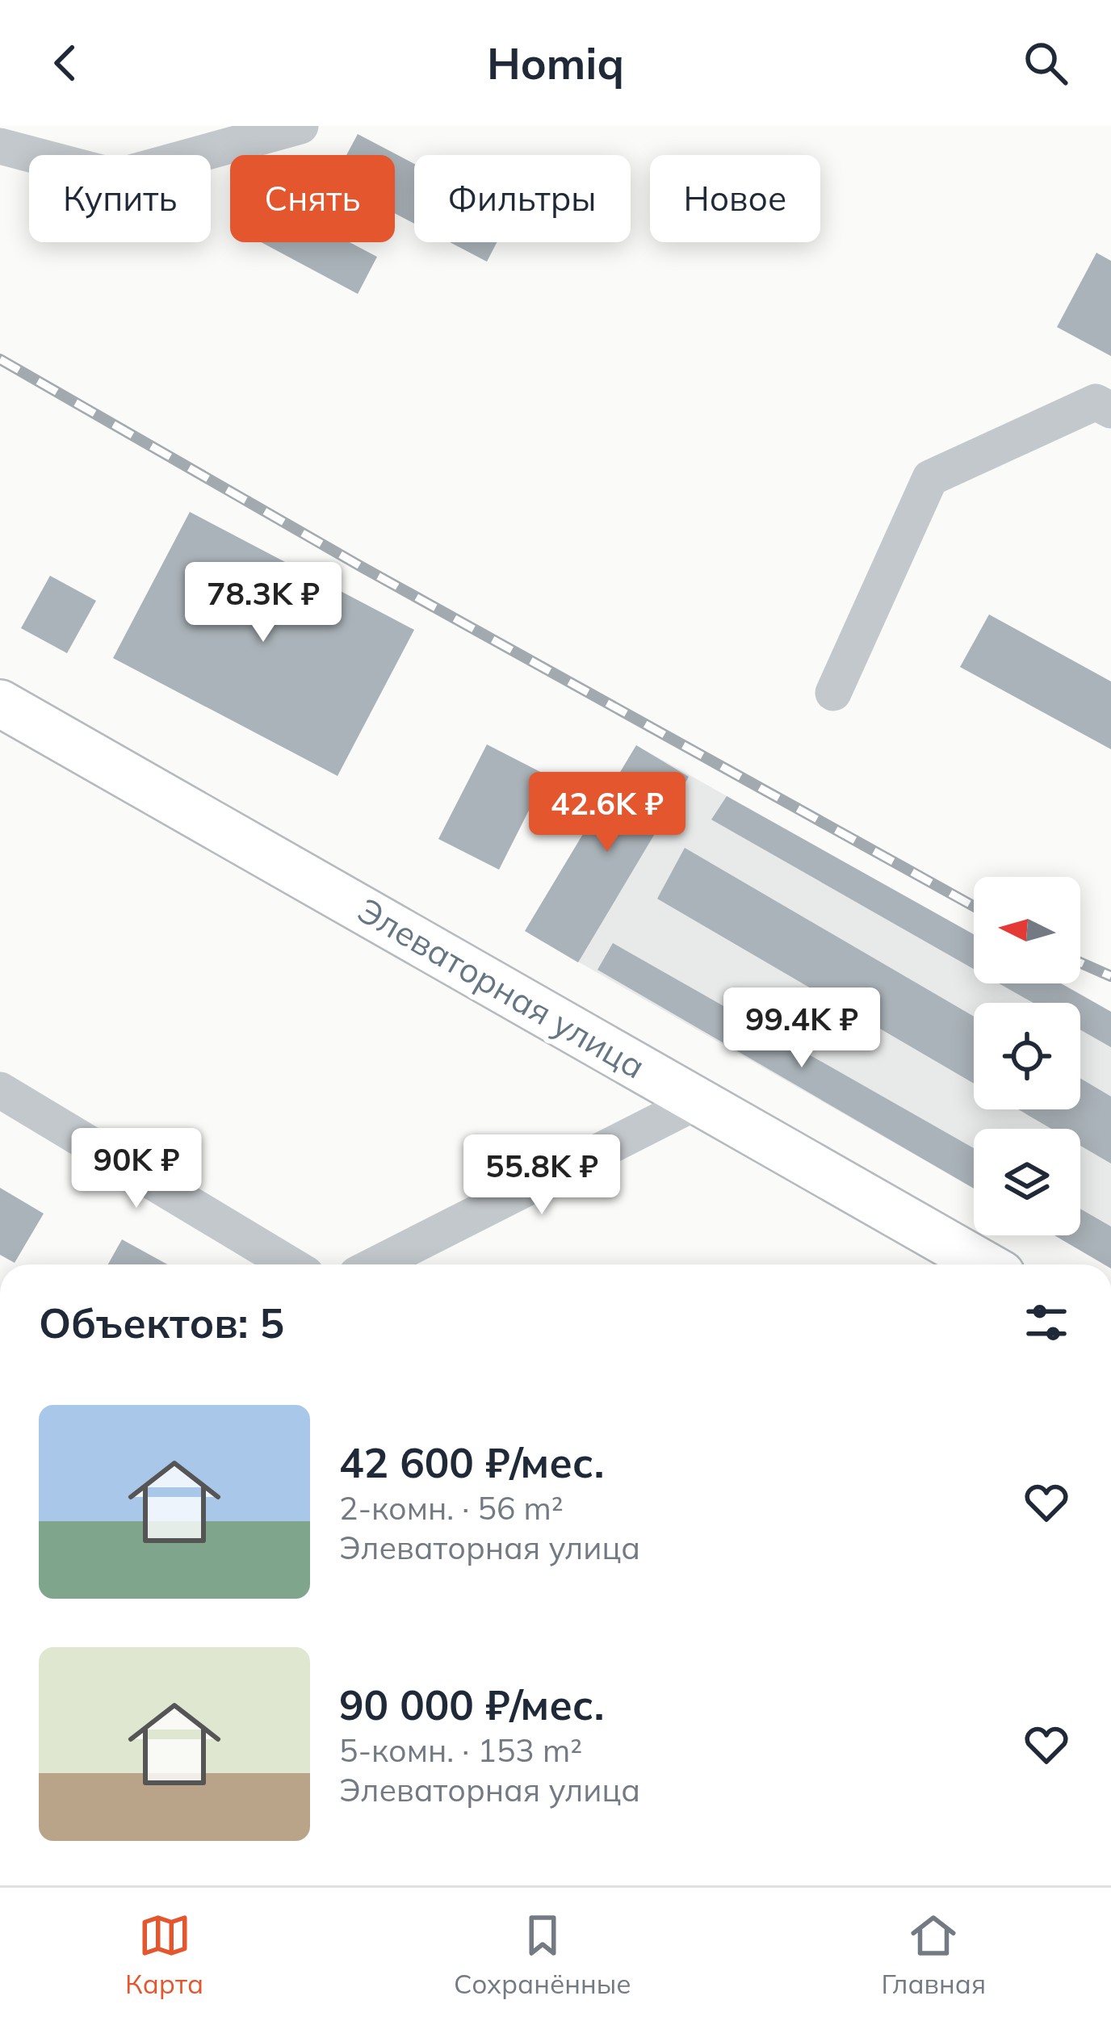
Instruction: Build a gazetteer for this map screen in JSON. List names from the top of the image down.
{
  "streets": {
    "main road": ["Элеваторная улица"]
  },
  "north": "left",
  "page": {
    "header": "Homiq",
    "chip": [
      "Купить",
      "Снять",
      "Фильтры",
      "Новое"
    ],
    "price": [
      "78.3K ₽",
      "42.6K ₽",
      "99.4K ₽",
      "90K ₽",
      "55.8K ₽"
    ],
    "heading": "Объектов: 5",
    "list": [
      {
        "name": "42 600 ₽/мес.",
        "note": "2-комн. · 56 m² · Элеваторная улица"
      },
      {
        "name": "90 000 ₽/мес.",
        "note": "5-комн. · 153 m² · Элеваторная улица"
      }
    ],
    "tabs": ["Карта", "Сохранённые", "Главная"]
  }
}
